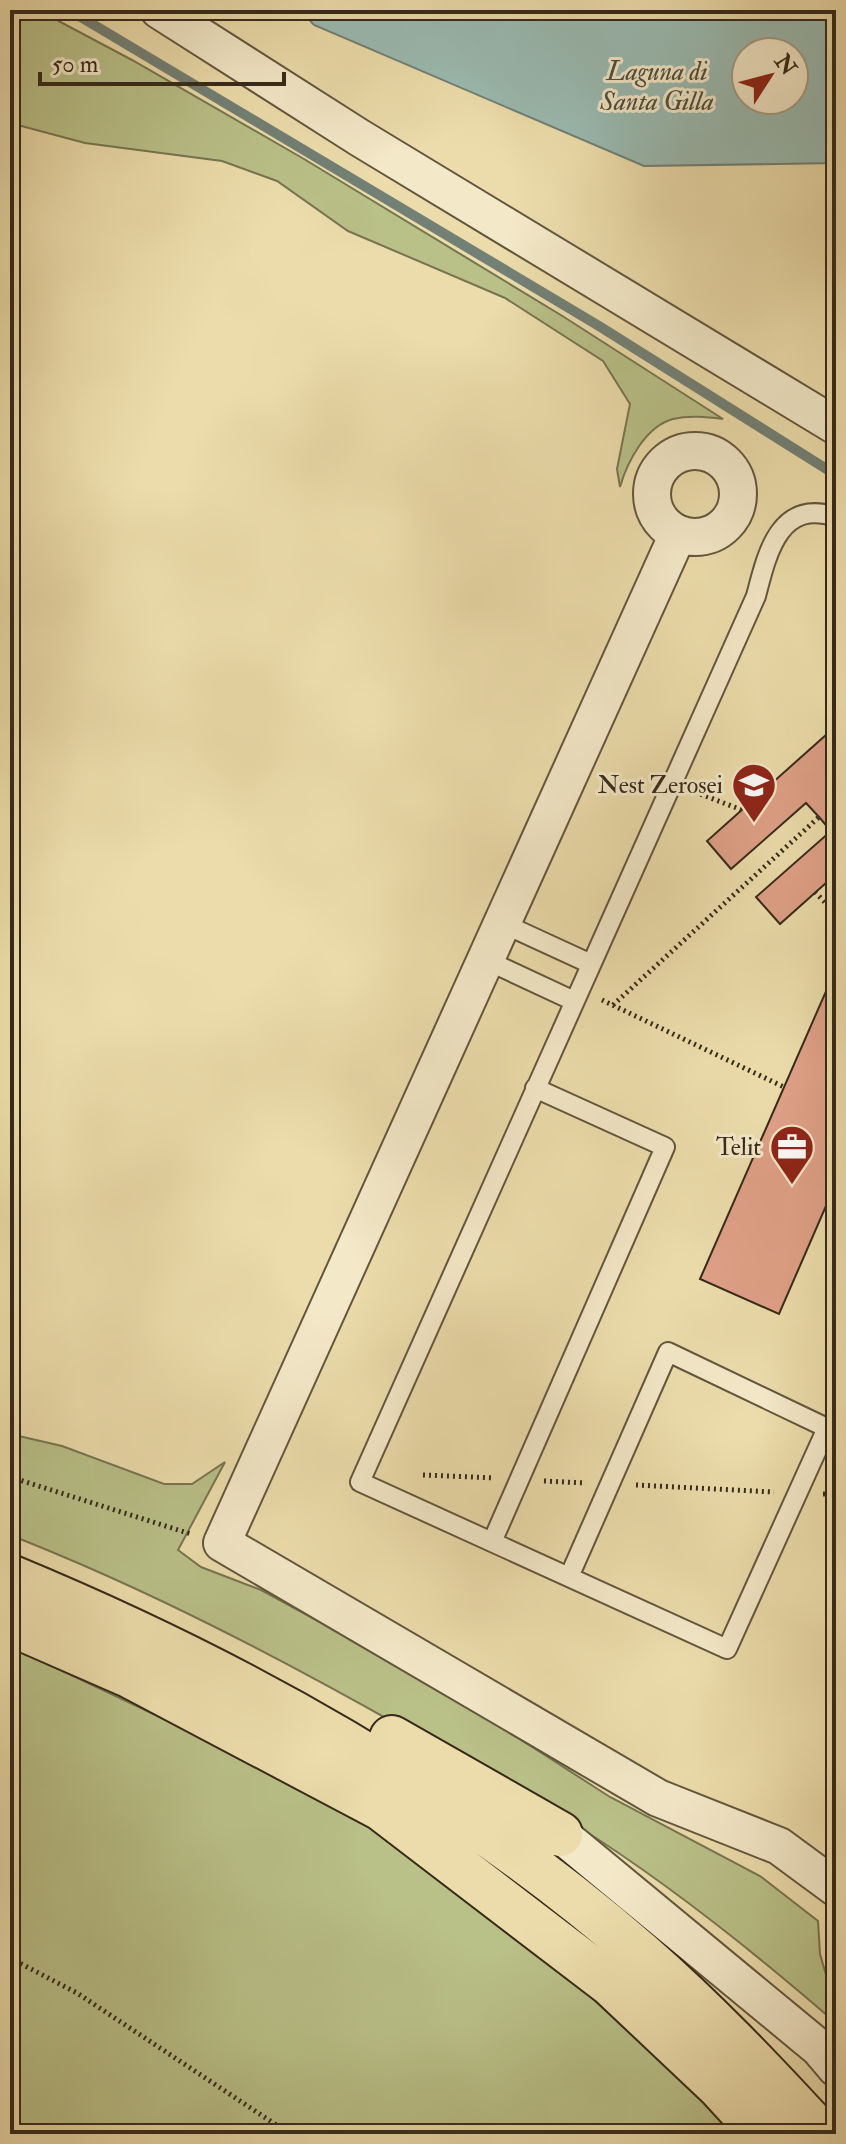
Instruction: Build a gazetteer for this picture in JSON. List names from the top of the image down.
{
  "water": ["Laguna di Santa Gilla"],
  "places": {
    "school or university": ["Nest Zerosei"],
    "office": ["Telit"]
  },
  "scale_bar": "50 m",
  "north": "top right"
}
